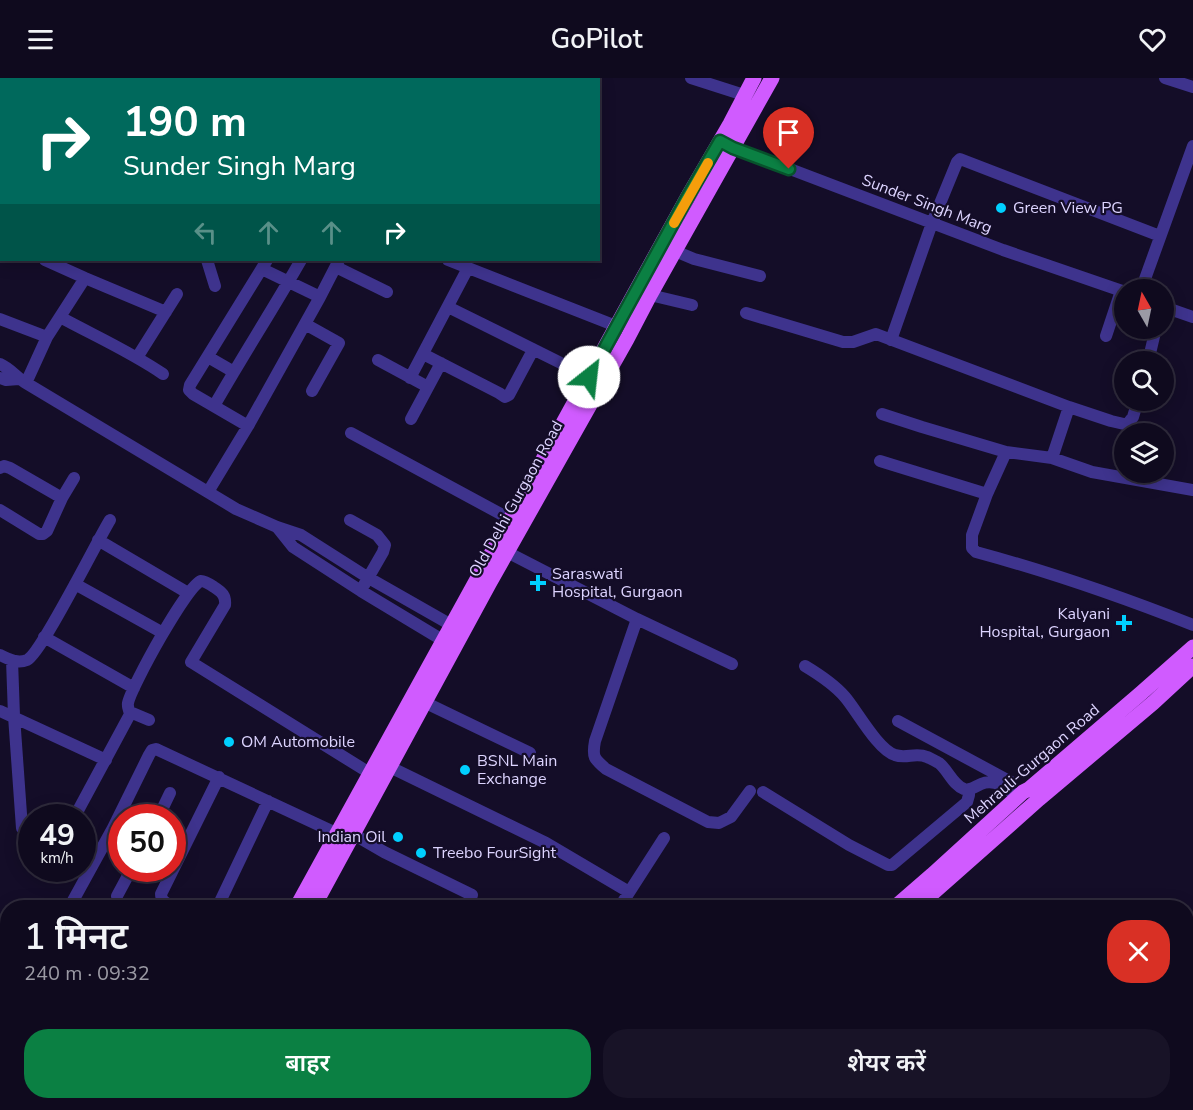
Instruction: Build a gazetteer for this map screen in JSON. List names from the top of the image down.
{
  "streets": {
    "main road": ["Old Delhi Gurgaon Road", "Mehrauli-Gurgaon Road"],
    "street": ["Sunder Singh Marg"]
  },
  "crossings": [
    ["Sunder Singh Marg", "Old Delhi Gurgaon Road"]
  ],
  "places": {
    "other": [
      "Green View PG",
      "OM Automobile",
      "BSNL Main Exchange",
      "Indian Oil",
      "Treebo FourSight"
    ],
    "health": ["Saraswati Hospital, Gurgaon", "Kalyani Hospital, Gurgaon"]
  },
  "north": "top",
  "page": {
    "header": "GoPilot",
    "turn": ["190 m", "Sunder Singh Marg"],
    "speed": "49 km/h",
    "limit": "50",
    "heading": ["1 मिनट", "240 m · 09:32"],
    "buttons": ["बाहर", "शेयर करें"]
  }
}
